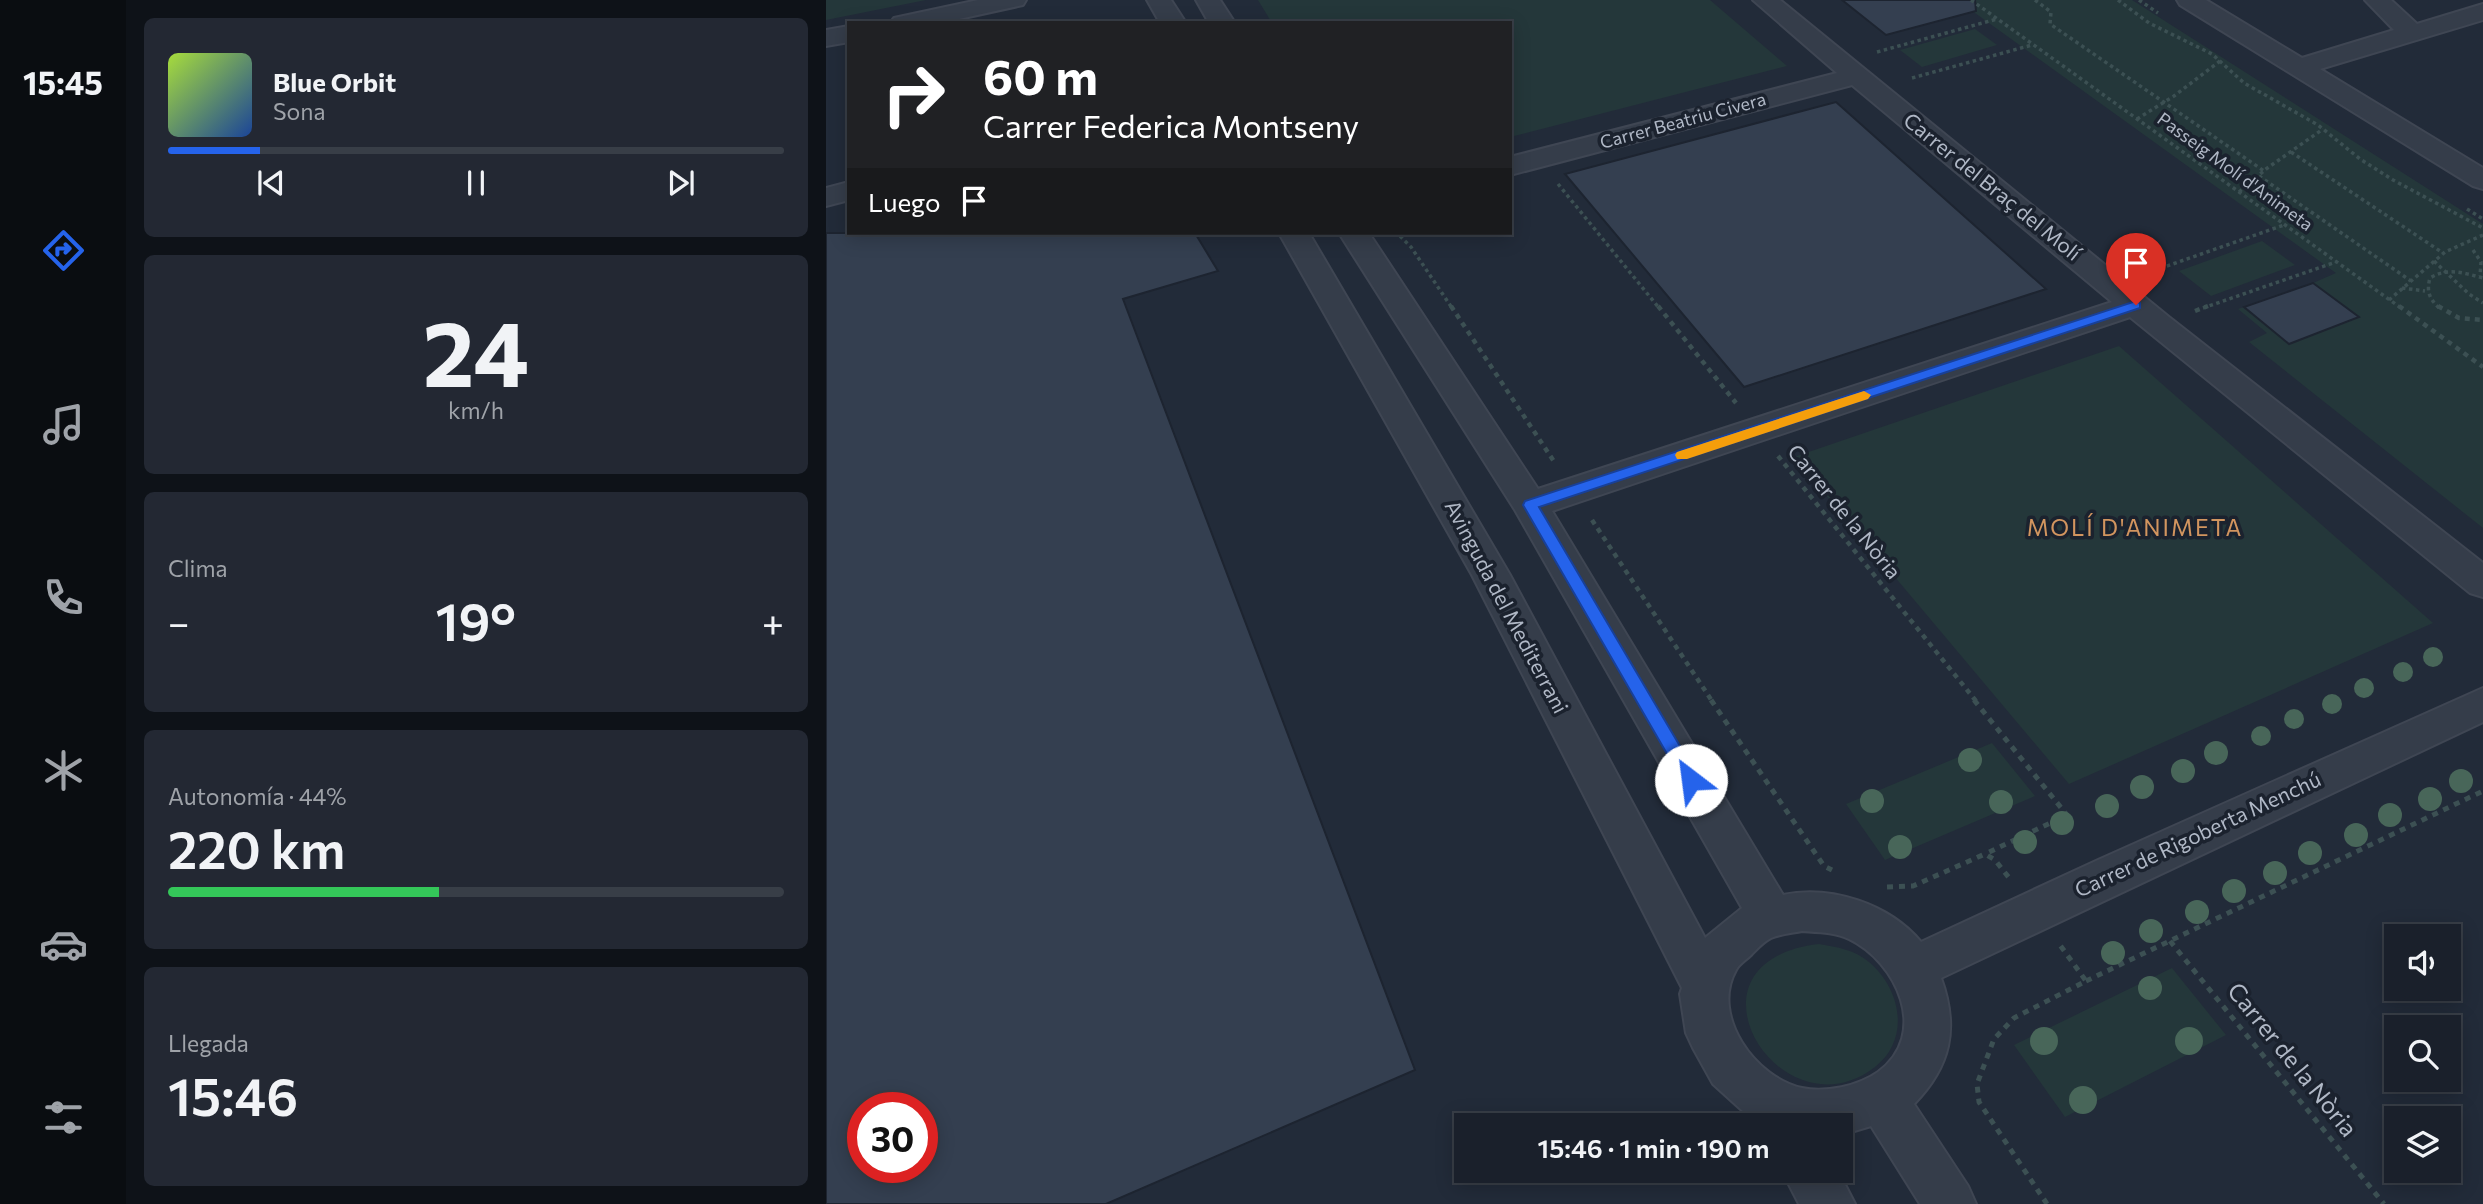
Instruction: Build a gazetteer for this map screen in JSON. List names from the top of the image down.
{
  "streets": {
    "street": [
      "Carrer Beatriu Civera",
      "Carrer del Braç del Molí",
      "Avinguda del Mediterrani",
      "Carrer de Rigoberta Menchú"
    ],
    "path": ["Passeig Molí d'Animeta", "Carrer de la Nòria"]
  },
  "crossings": [
    ["Carrer Beatriu Civera", "Carrer del Braç del Molí"],
    ["Carrer Beatriu Civera", "Carrer de la Nòria"],
    ["Avinguda del Mediterrani", "Carrer de Rigoberta Menchú"]
  ],
  "districts": ["MOLÍ D'ANIMETA"],
  "page": {
    "tabs": "15:45",
    "turn": ["60 m", "Carrer Federica Montseny"],
    "song": ["Blue Orbit", "Sona"],
    "then": "Luego",
    "tile": [
      ["24", "km/h"],
      "Clima",
      ["Autonomía · 44%", "220 km"],
      ["Llegada", "15:46"]
    ],
    "heat": ["−", "19°", "+"],
    "limit": "30",
    "trip": "15:46 · 1 min · 190 m"
  }
}
